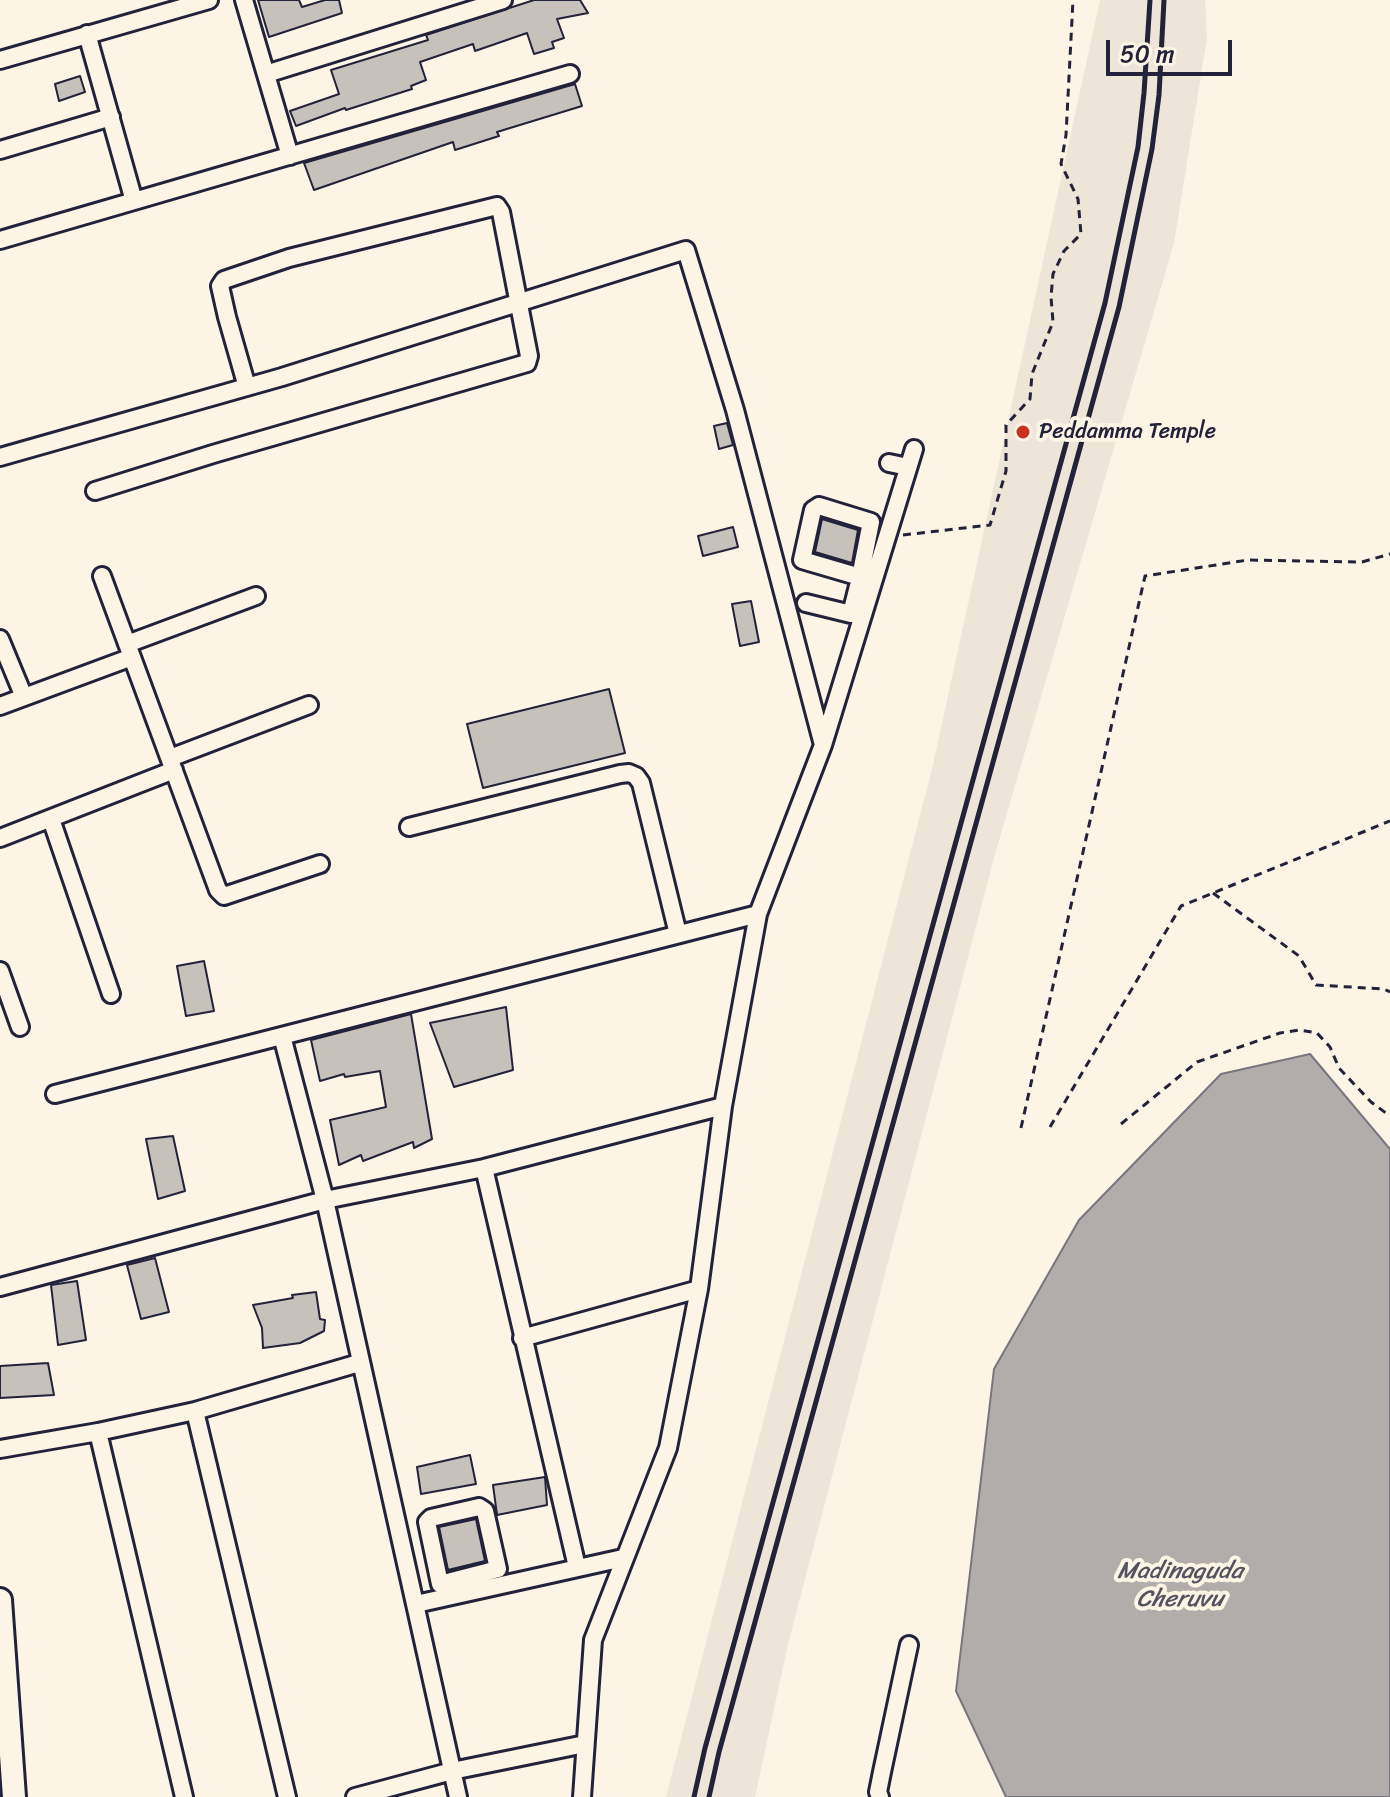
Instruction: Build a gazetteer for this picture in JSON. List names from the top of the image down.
{
  "water": ["Madinaguda Cheruvu"],
  "places": ["Peddamma Temple"],
  "scale_bar": "50 m"
}
